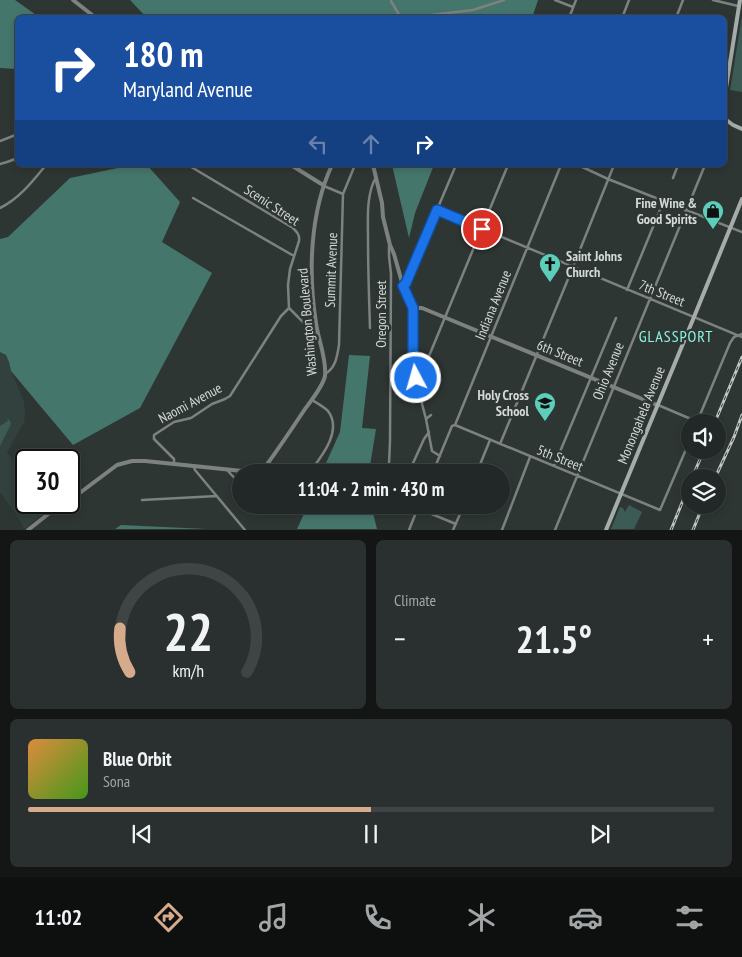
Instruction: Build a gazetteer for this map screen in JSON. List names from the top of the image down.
{
  "streets": {
    "main road": ["Monongahela Avenue"],
    "street": [
      "Scenic Street",
      "Summit Avenue",
      "7th Street",
      "Indiana Avenue",
      "Oregon Street",
      "Washington Boulevard",
      "6th Street",
      "Ohio Avenue",
      "Naomi Avenue",
      "5th Street"
    ]
  },
  "crossings": [
    ["Scenic Street", "Naomi Avenue"],
    ["Summit Avenue", "Washington Boulevard"],
    ["7th Street", "Indiana Avenue"],
    ["7th Street", "Ohio Avenue"],
    ["7th Street", "Monongahela Avenue"],
    ["Indiana Avenue", "6th Street"],
    ["Indiana Avenue", "5th Street"],
    ["Washington Boulevard", "Naomi Avenue"],
    ["6th Street", "Ohio Avenue"],
    ["6th Street", "Monongahela Avenue"],
    ["Ohio Avenue", "5th Street"],
    ["Monongahela Avenue", "5th Street"]
  ],
  "districts": ["GLASSPORT"],
  "places": {
    "shop": ["Fine Wine & Good Spirits"],
    "church": ["Saint Johns Church"],
    "school or university": ["Holy Cross School"]
  },
  "page": {
    "turn": ["180 m", "Maryland Avenue"],
    "limit": "30",
    "trip": "11:04 · 2 min · 430 m",
    "tile": "Climate",
    "heat": ["−", "21.5°", "+"],
    "song": ["Blue Orbit", "Sona"],
    "tabs": "11:02",
    "gauge": ["22", "km/h"]
  }
}
